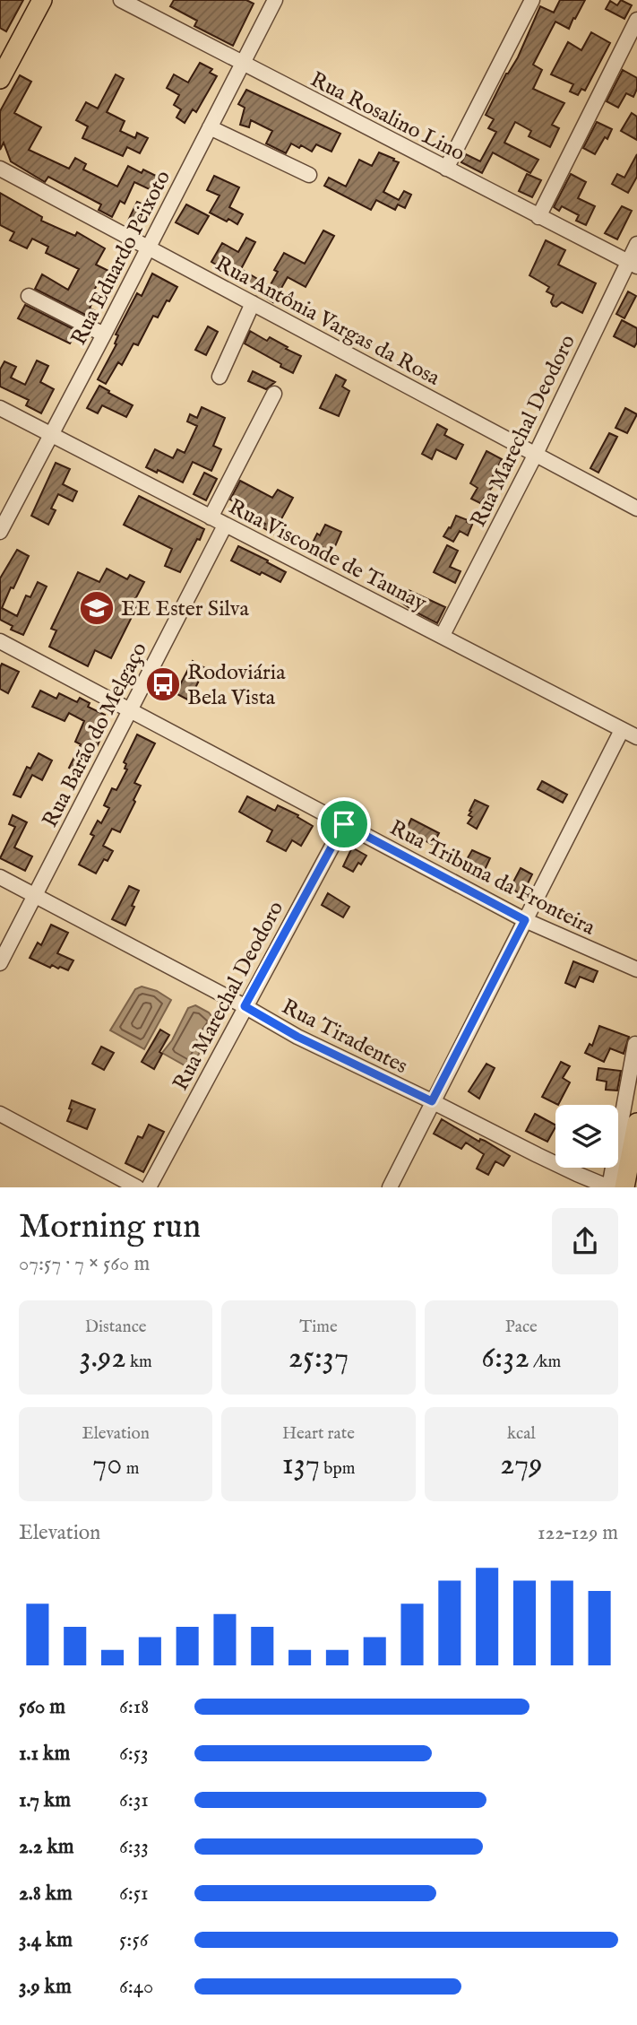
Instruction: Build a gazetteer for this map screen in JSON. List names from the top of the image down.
{
  "streets": {
    "street": [
      "Rua Rosalino Lino",
      "Rua Eduardo Peixoto",
      "Rua Antônia Vargas da Rosa",
      "Rua Marechal Deodoro",
      "Rua Visconde de Taunay",
      "Rua Barão do Melgaço",
      "Rua Tribuna da Fronteira",
      "Rua Tiradentes"
    ]
  },
  "crossings": [
    ["Rua Rosalino Lino", "Rua Eduardo Peixoto"],
    ["Rua Rosalino Lino", "Rua Marechal Deodoro"],
    ["Rua Eduardo Peixoto", "Rua Antônia Vargas da Rosa"],
    ["Rua Eduardo Peixoto", "Rua Visconde de Taunay"],
    ["Rua Antônia Vargas da Rosa", "Rua Marechal Deodoro"],
    ["Rua Marechal Deodoro", "Rua Visconde de Taunay"],
    ["Rua Marechal Deodoro", "Rua Tribuna da Fronteira"],
    ["Rua Marechal Deodoro", "Rua Tiradentes"],
    ["Rua Visconde de Taunay", "Rua Barão do Melgaço"],
    ["Rua Barão do Melgaço", "Rua Tribuna da Fronteira"],
    ["Rua Barão do Melgaço", "Rua Tiradentes"]
  ],
  "places": {
    "school or university": ["EE Ester Silva"],
    "bus stop": ["Rodoviária Bela Vista"]
  },
  "page": {
    "heading": ["Morning run", "07:57 · 7 × 560 m"],
    "stats": [
      ["Distance", "3.92 km"],
      ["Time", "25:37"],
      ["Pace", "6:32 /km"],
      ["Elevation", "70 m"],
      ["Heart rate", "137 bpm"],
      ["kcal", "279"]
    ],
    "chart": ["Elevation", "122–129 m"],
    "list": [
      {
        "name": "560 m",
        "note": "6:18"
      },
      {
        "name": "1.1 km",
        "note": "6:53"
      },
      {
        "name": "1.7 km",
        "note": "6:31"
      },
      {
        "name": "2.2 km",
        "note": "6:33"
      },
      {
        "name": "2.8 km",
        "note": "6:51"
      },
      {
        "name": "3.4 km",
        "note": "5:56"
      },
      {
        "name": "3.9 km",
        "note": "6:40"
      }
    ]
  }
}
